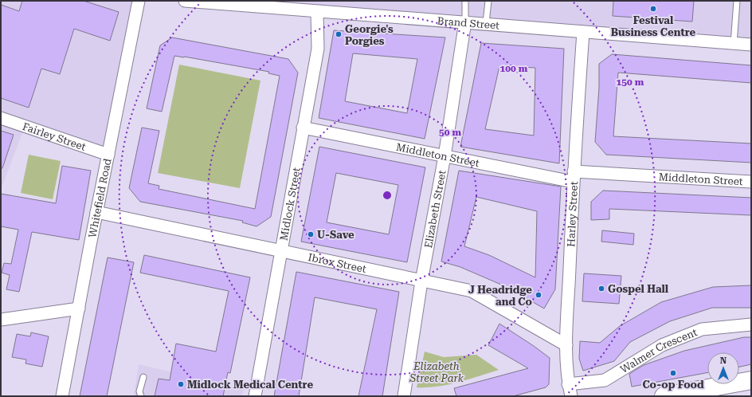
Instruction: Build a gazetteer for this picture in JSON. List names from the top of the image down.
{
  "streets": {
    "street": [
      "Brand Street",
      "Fairley Street",
      "Middleton Street",
      "Whitefield Road",
      "Midlock Street",
      "Elizabeth Street",
      "Harley Street",
      "Ibrox Street",
      "Walmer Crescent"
    ]
  },
  "crossings": [
    ["Brand Street", "Midlock Street"],
    ["Brand Street", "Elizabeth Street"],
    ["Brand Street", "Harley Street"],
    ["Fairley Street", "Whitefield Road"],
    ["Middleton Street", "Midlock Street"],
    ["Middleton Street", "Elizabeth Street"],
    ["Middleton Street", "Harley Street"],
    ["Whitefield Road", "Ibrox Street"],
    ["Midlock Street", "Ibrox Street"],
    ["Elizabeth Street", "Ibrox Street"],
    ["Harley Street", "Ibrox Street"],
    ["Harley Street", "Walmer Crescent"]
  ],
  "parks": ["Elizabeth Street Park"],
  "places": [
    "Festival Business Centre",
    "Georgie's Porgies",
    "U-Save",
    "Gospel Hall",
    "J Headridge and Co",
    "Co-op Food",
    "Midlock Medical Centre"
  ],
  "north": "top",
  "rings": ["100 m", "150 m", "50 m"]
}
